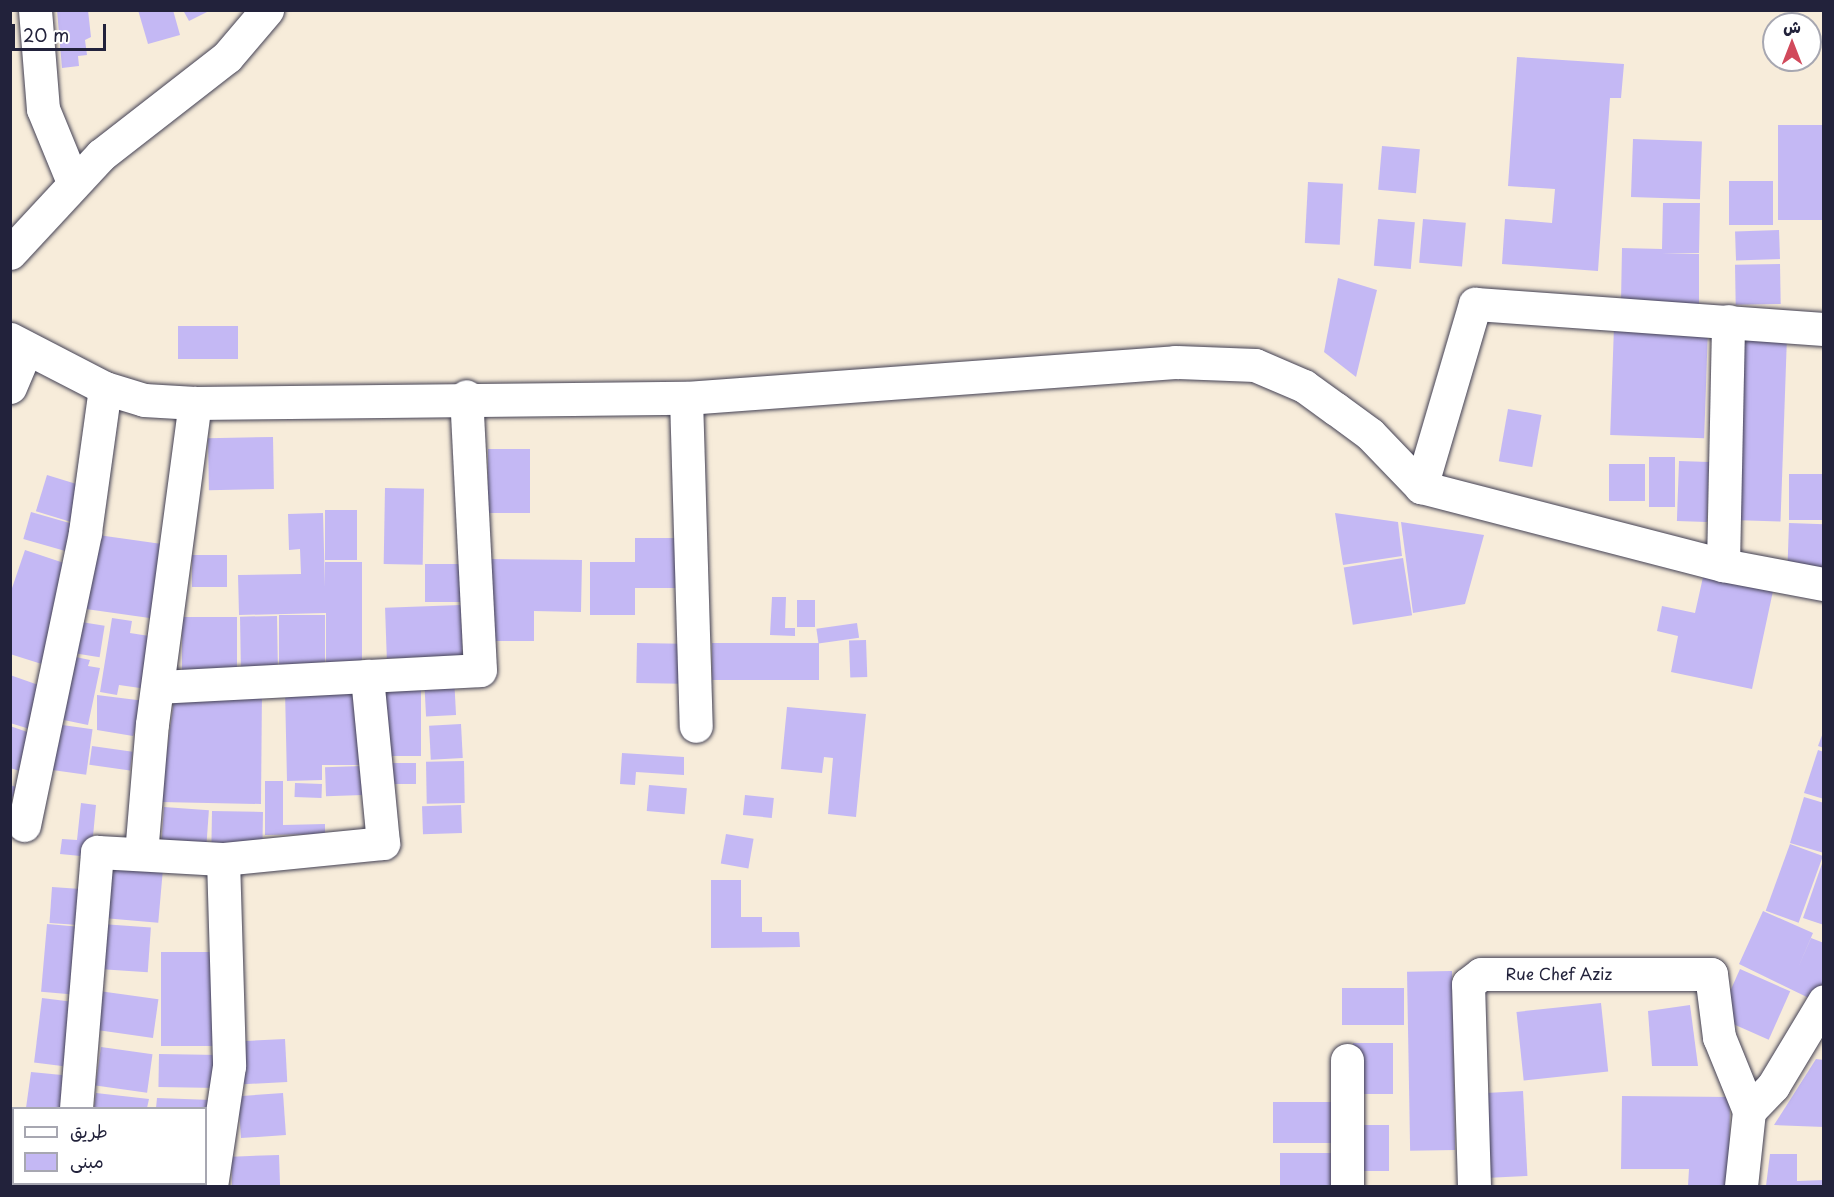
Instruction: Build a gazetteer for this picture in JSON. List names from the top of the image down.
{
  "streets": {
    "street": ["Rue Chef Aziz"]
  },
  "legend": ["طريق", "مبنى"],
  "scale_bar": "20 m",
  "north": "top"
}
